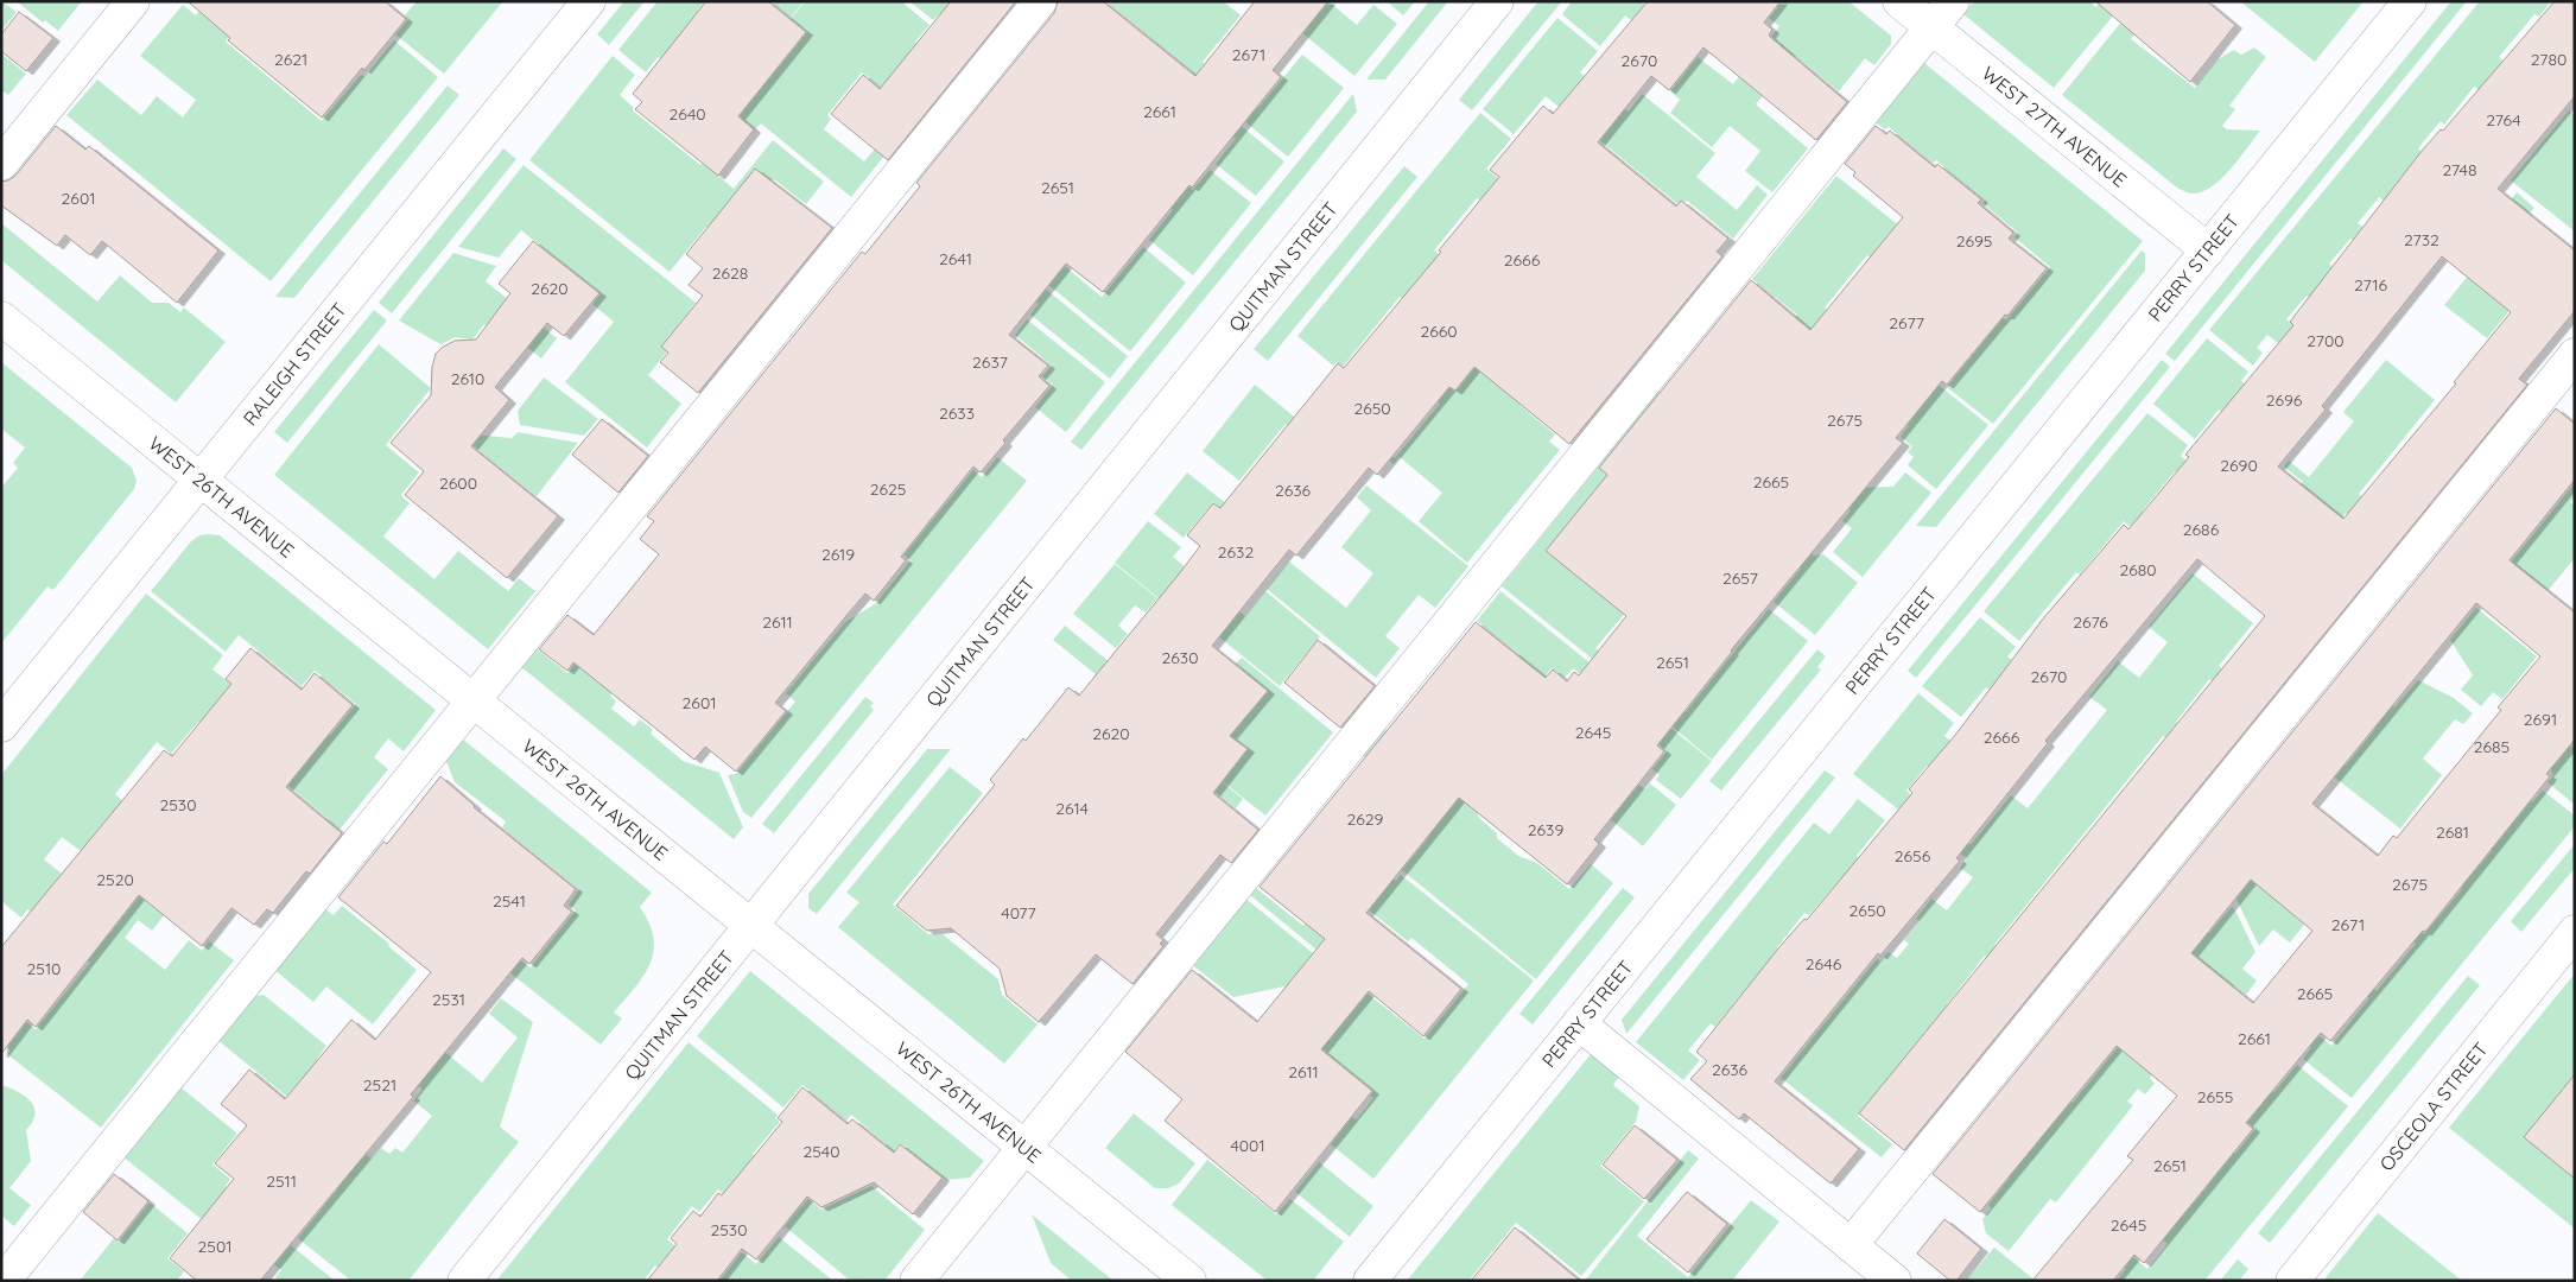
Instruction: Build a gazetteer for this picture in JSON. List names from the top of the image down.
{
  "streets": {
    "street": [
      "WEST 27TH AVENUE",
      "QUITMAN STREET",
      "PERRY STREET",
      "RALEIGH STREET",
      "WEST 26TH AVENUE",
      "OSCEOLA STREET"
    ]
  },
  "crossings": [
    ["WEST 27TH AVENUE", "PERRY STREET"],
    ["QUITMAN STREET", "WEST 26TH AVENUE"],
    ["RALEIGH STREET", "WEST 26TH AVENUE"]
  ],
  "house_numbers": [
    "2671",
    "2621",
    "2780",
    "2670",
    "2661",
    "2640",
    "2764",
    "2748",
    "2651",
    "2601",
    "2732",
    "2695",
    "2641",
    "2666",
    "2628",
    "2716",
    "2620",
    "2677",
    "2660",
    "2700",
    "2637",
    "2610",
    "2696",
    "2650",
    "2633",
    "2675",
    "2690",
    "2665",
    "2600",
    "2625",
    "2636",
    "2686",
    "2632",
    "2619",
    "2680",
    "2657",
    "2611",
    "2676",
    "2630",
    "2651",
    "2670",
    "2601",
    "2691",
    "2645",
    "2620",
    "2666",
    "2685",
    "2530",
    "2614",
    "2629",
    "2639",
    "2681",
    "2656",
    "2520",
    "2675",
    "2541",
    "2650",
    "4077",
    "2671",
    "2646",
    "2510",
    "2665",
    "2531",
    "2661",
    "2636",
    "2611",
    "2521",
    "2655",
    "4001",
    "2540",
    "2651",
    "2511",
    "2645",
    "2530",
    "2501"
  ]
}
